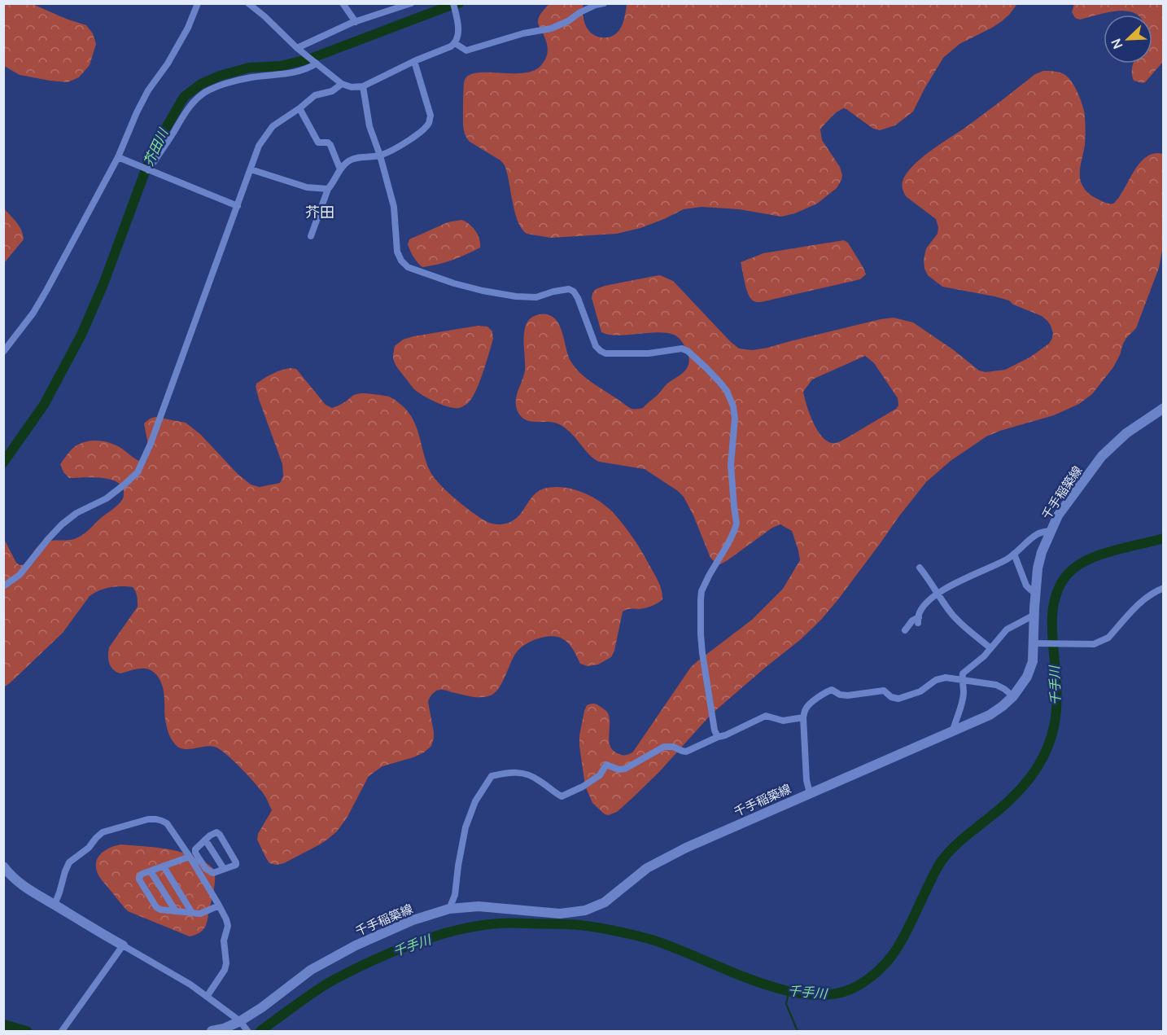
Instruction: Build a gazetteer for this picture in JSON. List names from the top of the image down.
{
  "streets": {
    "main road": ["千手稲築線"]
  },
  "districts": ["芥田"],
  "water": ["芥田川", "千手川"],
  "north": "bottom left"
}
